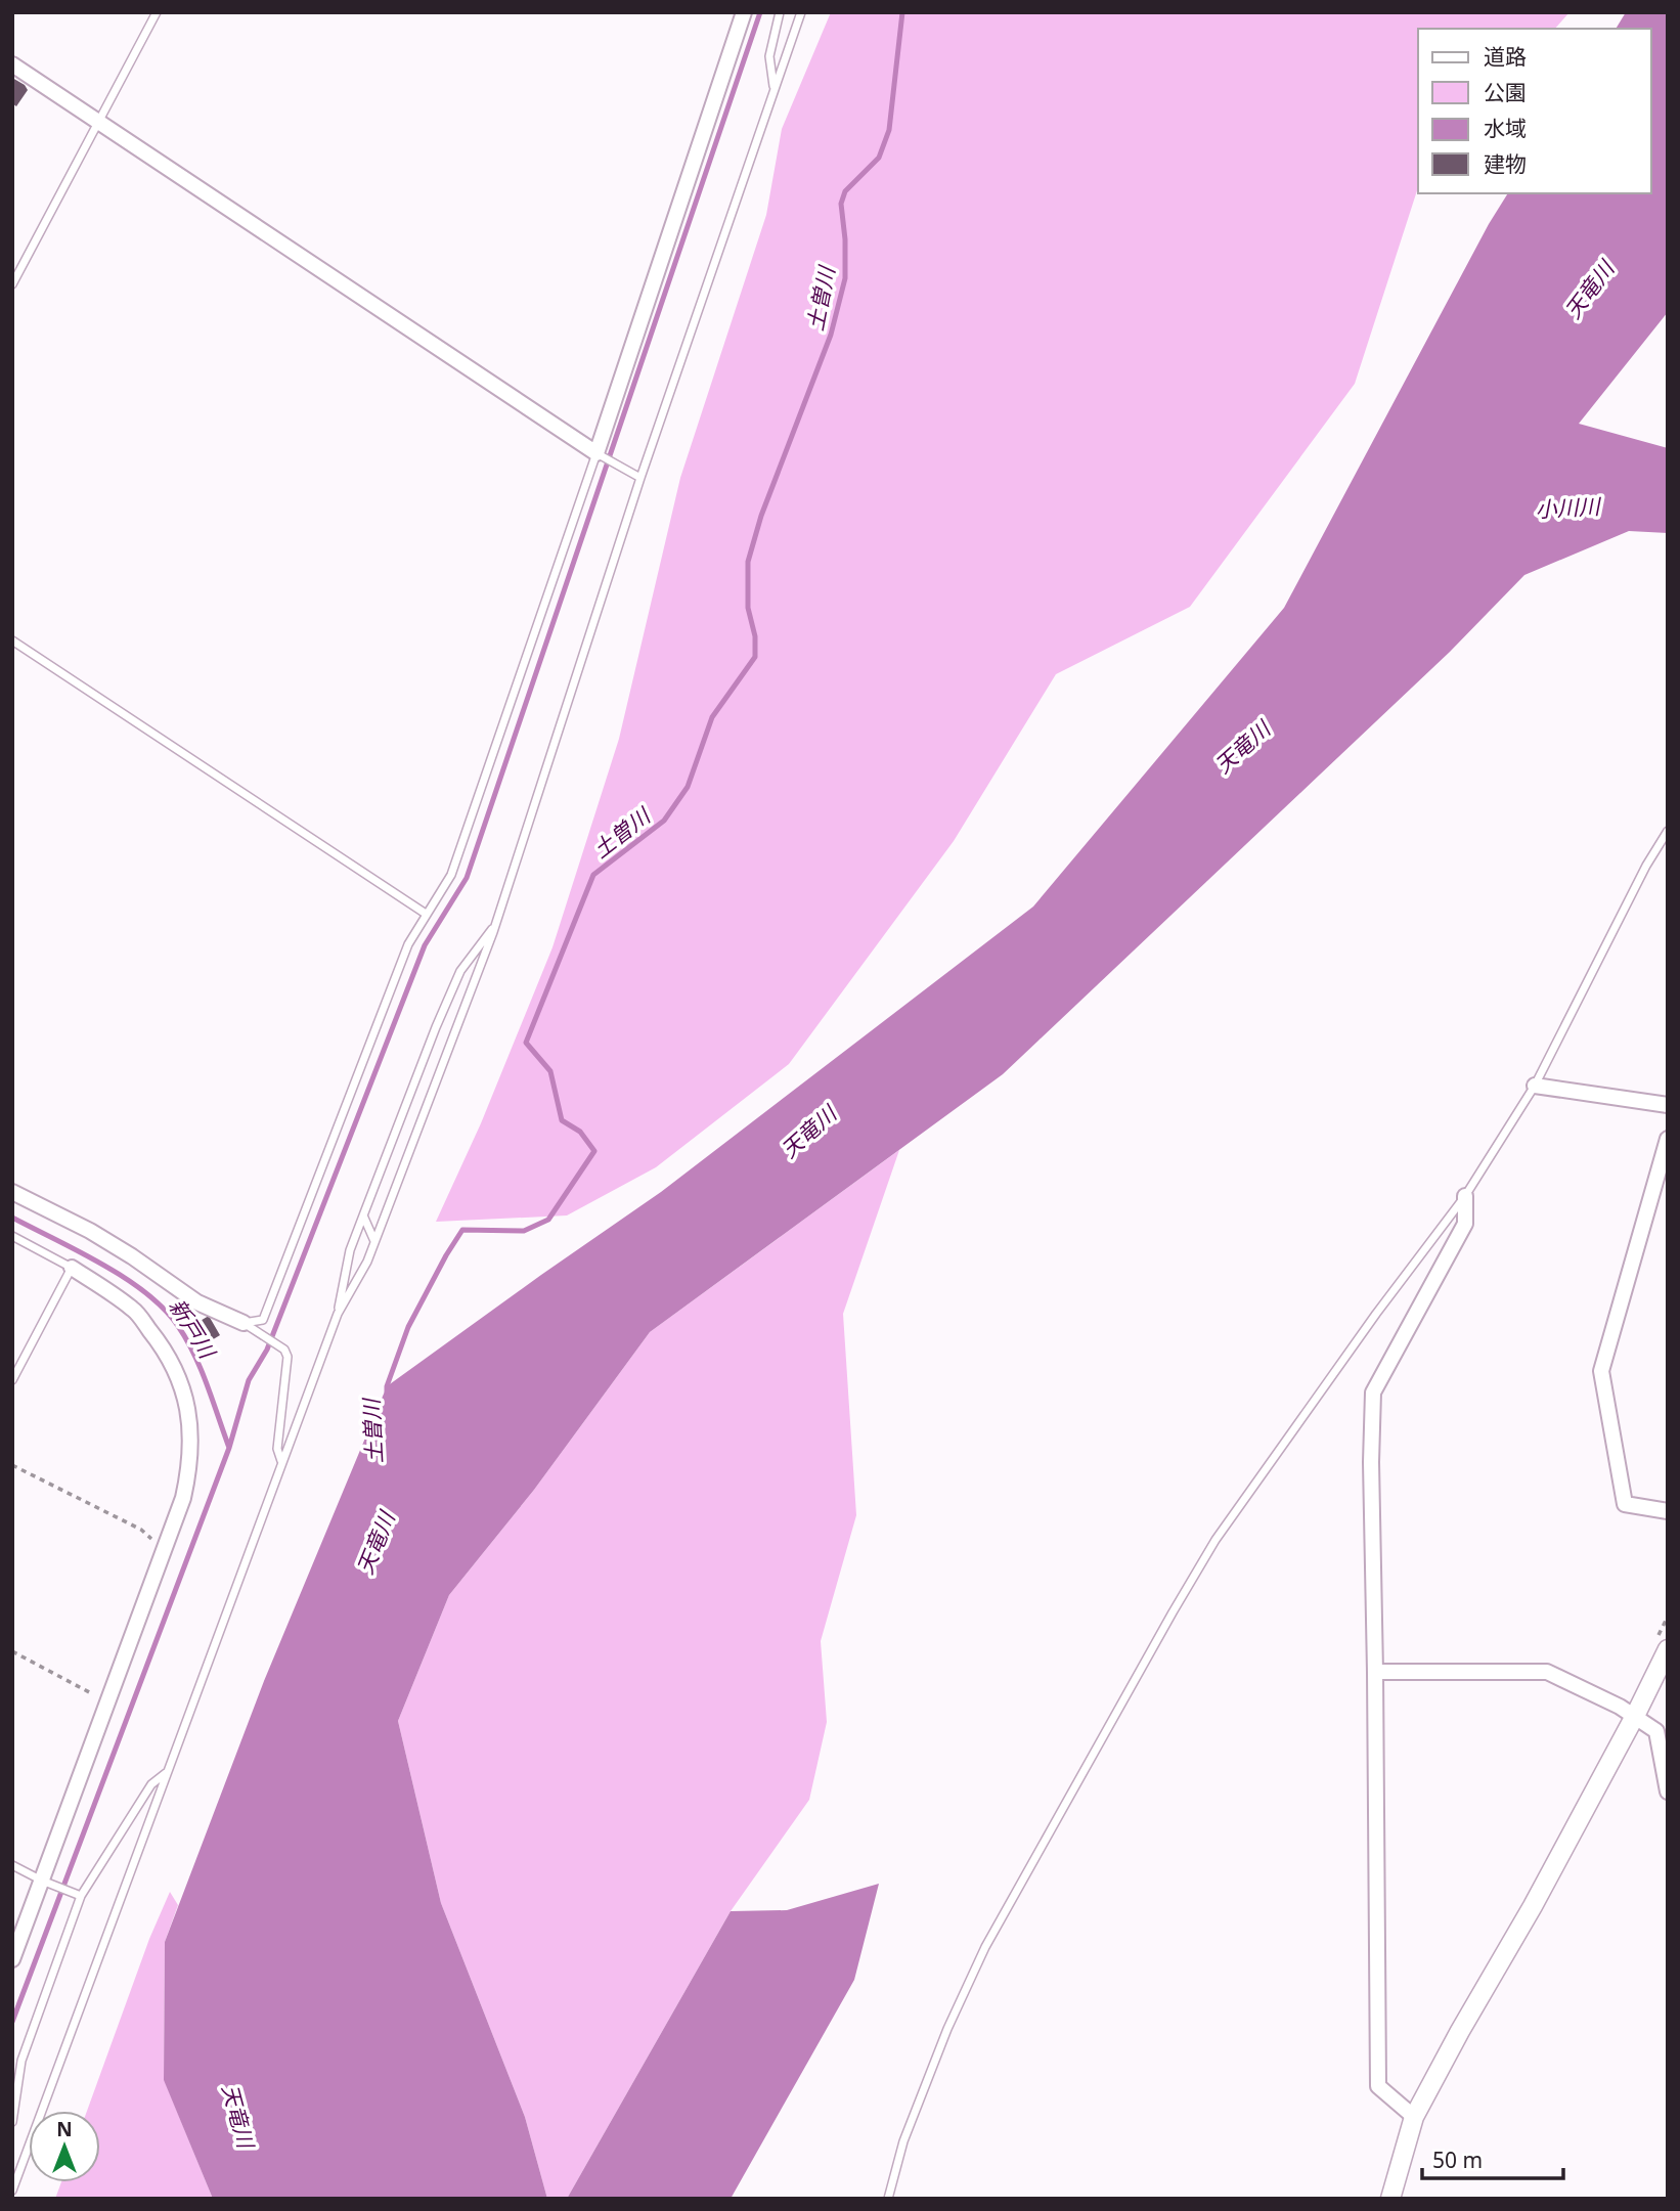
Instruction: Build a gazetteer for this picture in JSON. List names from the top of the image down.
{
  "water": [
    "天竜川",
    "土曽川",
    "小川川",
    "新戸川"
  ],
  "legend": [
    "道路",
    "公園",
    "水域",
    "建物"
  ],
  "scale_bar": "50 m",
  "north": "top"
}
